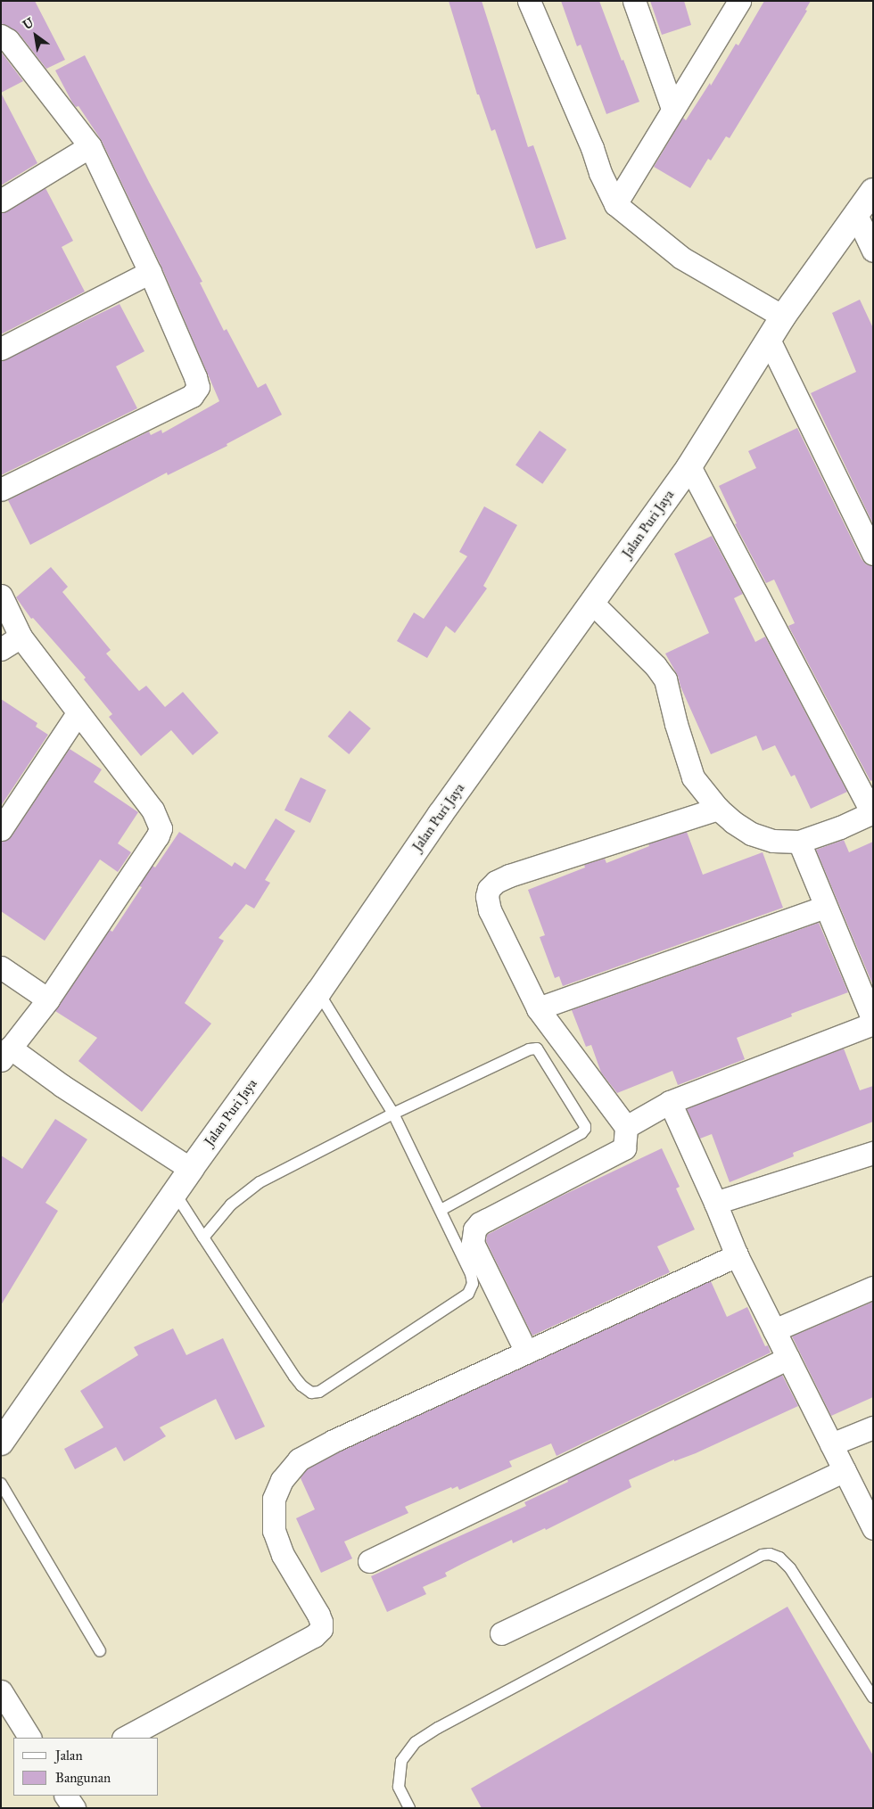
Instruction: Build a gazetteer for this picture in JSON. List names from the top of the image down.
{
  "streets": {
    "street": ["Jalan Puri Jaya"]
  },
  "legend": ["Jalan", "Bangunan"],
  "north": "top left"
}
